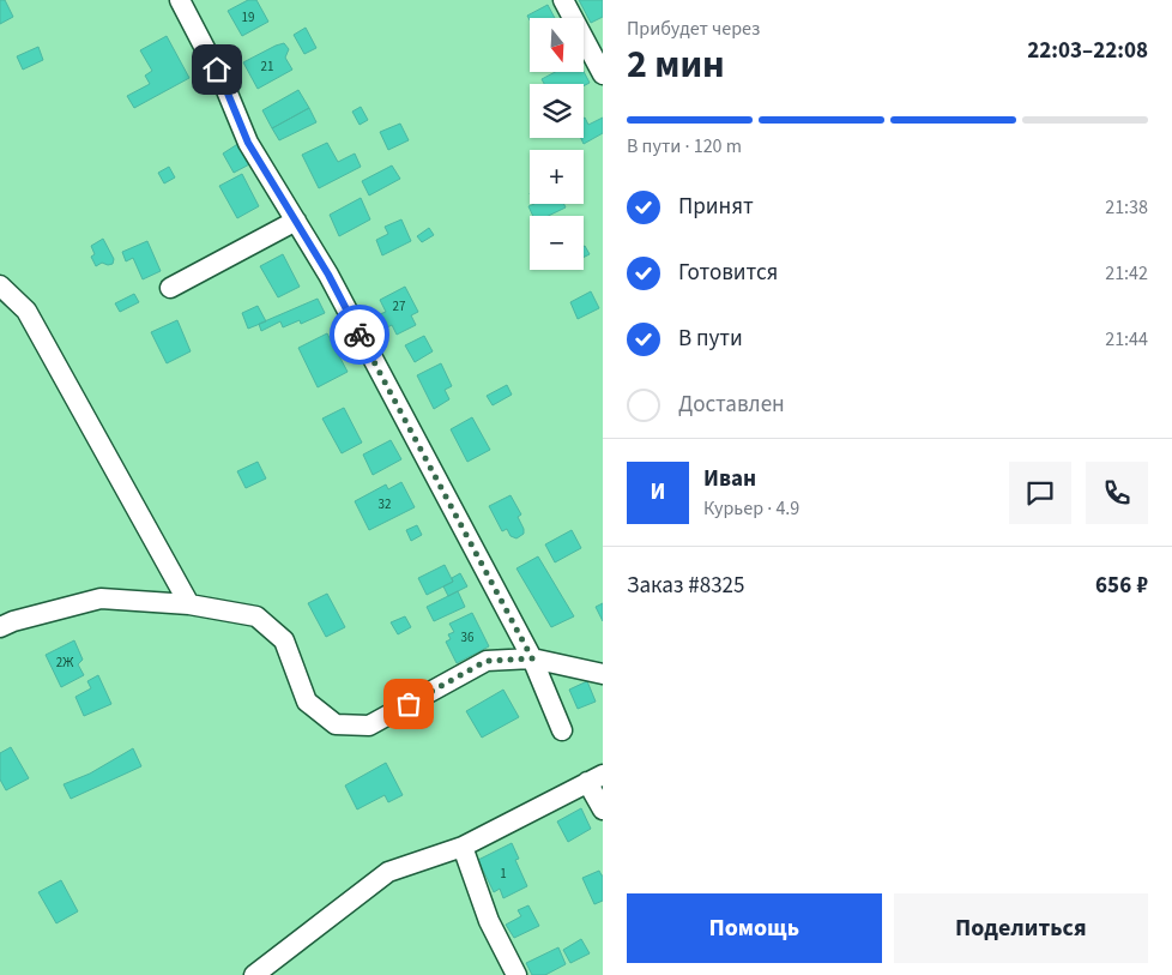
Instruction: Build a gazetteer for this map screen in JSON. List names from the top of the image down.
{
  "house_numbers": [
    "19",
    "21",
    "27",
    "32",
    "36",
    "2Ж",
    "1"
  ],
  "north": "bottom",
  "page": {
    "heading": ["2 мин", "Прибудет через", "22:03–22:08"],
    "panel": [
      "Иван",
      "Курьер · 4.9",
      "Заказ #8325",
      "656 ₽"
    ],
    "map_buttons": ["+", "−"],
    "bar": "В пути · 120 m",
    "list": [
      ["Принят", "21:38"],
      ["Готовится", "21:42"],
      ["В пути", "21:44"],
      "Доставлен"
    ],
    "round": "И",
    "buttons": ["Помощь", "Поделиться"]
  }
}
